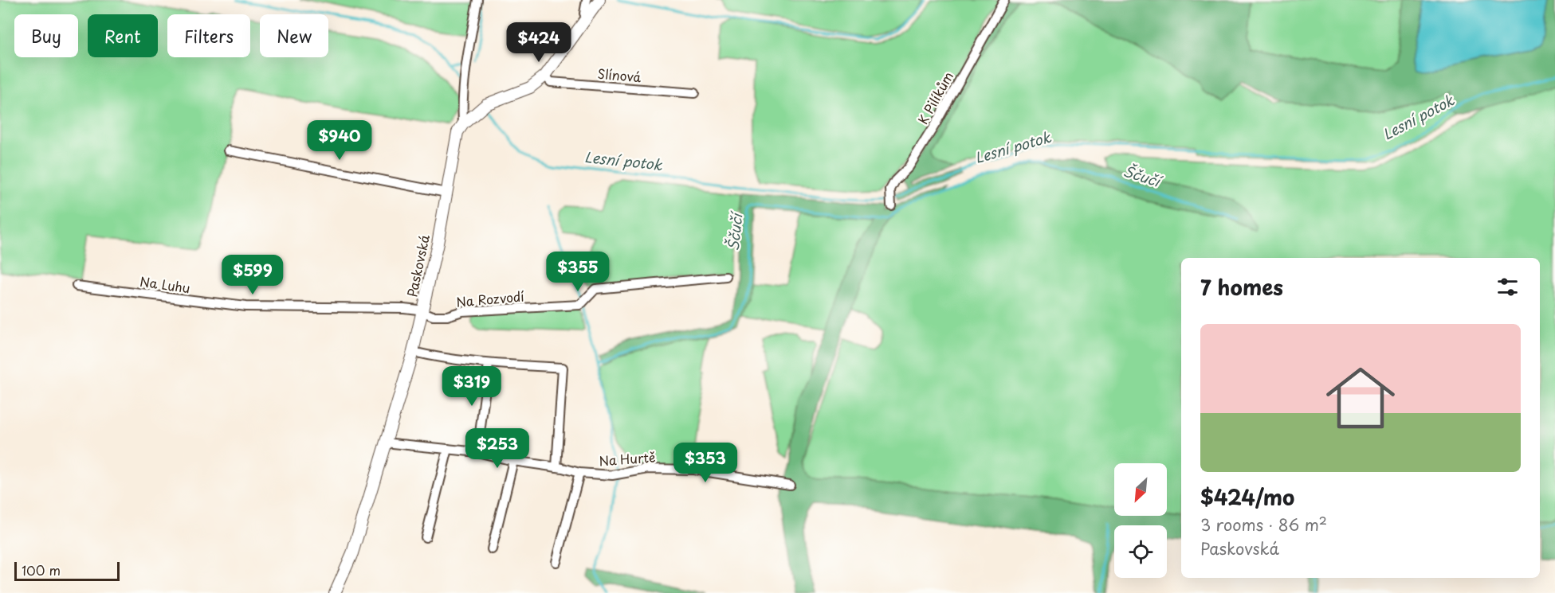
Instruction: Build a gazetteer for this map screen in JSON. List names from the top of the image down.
{
  "streets": {
    "street": [
      "Slínová",
      "K Pilíkům",
      "Paskovská",
      "Na Luhu",
      "Na Rozvodí",
      "Na Hurtě"
    ]
  },
  "crossings": [
    ["Slínová", "Paskovská"],
    ["Paskovská", "Na Luhu"],
    ["Paskovská", "Na Rozvodí"],
    ["Paskovská", "Na Hurtě"],
    ["Na Luhu", "Na Rozvodí"]
  ],
  "water": ["Lesní potok", "Ščučí"],
  "scale_bar": "100 m",
  "north": "bottom left",
  "page": {
    "chip": [
      "Buy",
      "Rent",
      "Filters",
      "New"
    ],
    "price": [
      "$424",
      "$940",
      "$355",
      "$599",
      "$319",
      "$253",
      "$353"
    ],
    "heading": "7 homes",
    "list": [
      {
        "name": "$424/mo",
        "note": "3 rooms · 86 m² · Paskovská"
      }
    ],
    "scale": "100 m"
  }
}
